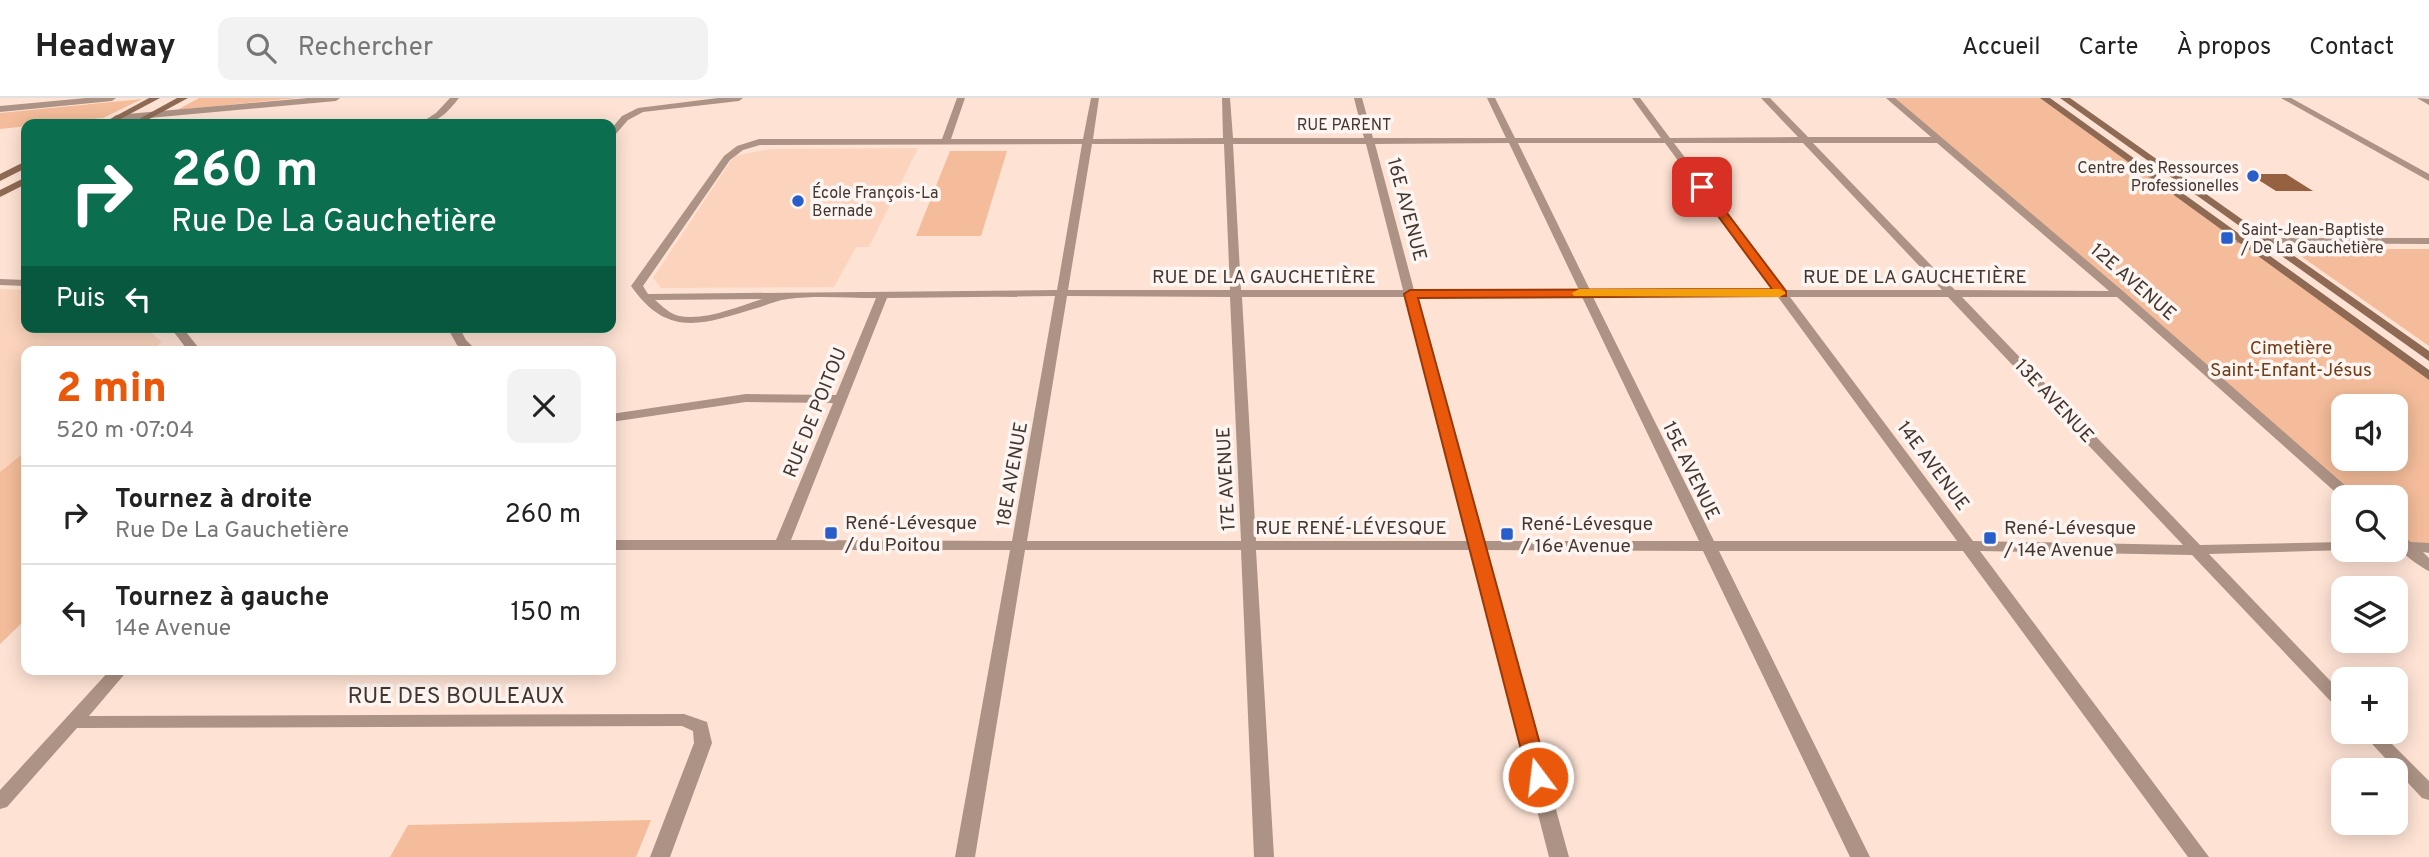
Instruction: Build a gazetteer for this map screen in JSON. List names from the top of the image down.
{
  "streets": {
    "street": [
      "RUE PARENT",
      "16E AVENUE",
      "RUE DE LA GAUCHETIÈRE",
      "12E AVENUE",
      "13E AVENUE",
      "RUE DE POITOU",
      "14E AVENUE",
      "15E AVENUE",
      "18E AVENUE",
      "17E AVENUE",
      "RUE RENÉ-LÉVESQUE",
      "RUE DES BOULEAUX"
    ]
  },
  "crossings": [
    ["RUE PARENT", "16E AVENUE"],
    ["RUE PARENT", "RUE DE LA GAUCHETIÈRE"],
    ["RUE PARENT", "12E AVENUE"],
    ["RUE PARENT", "13E AVENUE"],
    ["RUE PARENT", "14E AVENUE"],
    ["RUE PARENT", "15E AVENUE"],
    ["RUE PARENT", "18E AVENUE"],
    ["RUE PARENT", "17E AVENUE"],
    ["16E AVENUE", "RUE DE LA GAUCHETIÈRE"],
    ["16E AVENUE", "RUE RENÉ-LÉVESQUE"],
    ["RUE DE LA GAUCHETIÈRE", "12E AVENUE"],
    ["RUE DE LA GAUCHETIÈRE", "13E AVENUE"],
    ["RUE DE LA GAUCHETIÈRE", "RUE DE POITOU"],
    ["RUE DE LA GAUCHETIÈRE", "14E AVENUE"],
    ["RUE DE LA GAUCHETIÈRE", "15E AVENUE"],
    ["RUE DE LA GAUCHETIÈRE", "18E AVENUE"],
    ["RUE DE LA GAUCHETIÈRE", "17E AVENUE"],
    ["13E AVENUE", "RUE RENÉ-LÉVESQUE"],
    ["RUE DE POITOU", "RUE RENÉ-LÉVESQUE"],
    ["14E AVENUE", "RUE RENÉ-LÉVESQUE"],
    ["15E AVENUE", "RUE RENÉ-LÉVESQUE"],
    ["18E AVENUE", "RUE RENÉ-LÉVESQUE"],
    ["17E AVENUE", "RUE RENÉ-LÉVESQUE"]
  ],
  "parks": ["Cimetière Saint-Enfant-Jésus"],
  "places": {
    "other": ["Centre des Ressources Professionelles", "École François-La Bernade"],
    "transit": [
      "Saint-Jean-Baptiste / De La Gauchetière",
      "René-Lévesque / du Poitou",
      "René-Lévesque / 16e Avenue",
      "René-Lévesque / 14e Avenue"
    ]
  },
  "page": {
    "header": "Headway",
    "search": "Rechercher",
    "nav": [
      "Accueil",
      "Carte",
      "À propos",
      "Contact"
    ],
    "turn": ["260 m", "Rue De La Gauchetière"],
    "then": "Puis",
    "heading": ["2 min", "520 m · 07:04"],
    "map_buttons": ["+", "−"],
    "list": [
      {
        "name": "Tournez à droite",
        "note": "Rue De La Gauchetière",
        "value": "260 m"
      },
      {
        "name": "Tournez à gauche",
        "note": "14e Avenue",
        "value": "150 m"
      }
    ]
  }
}
